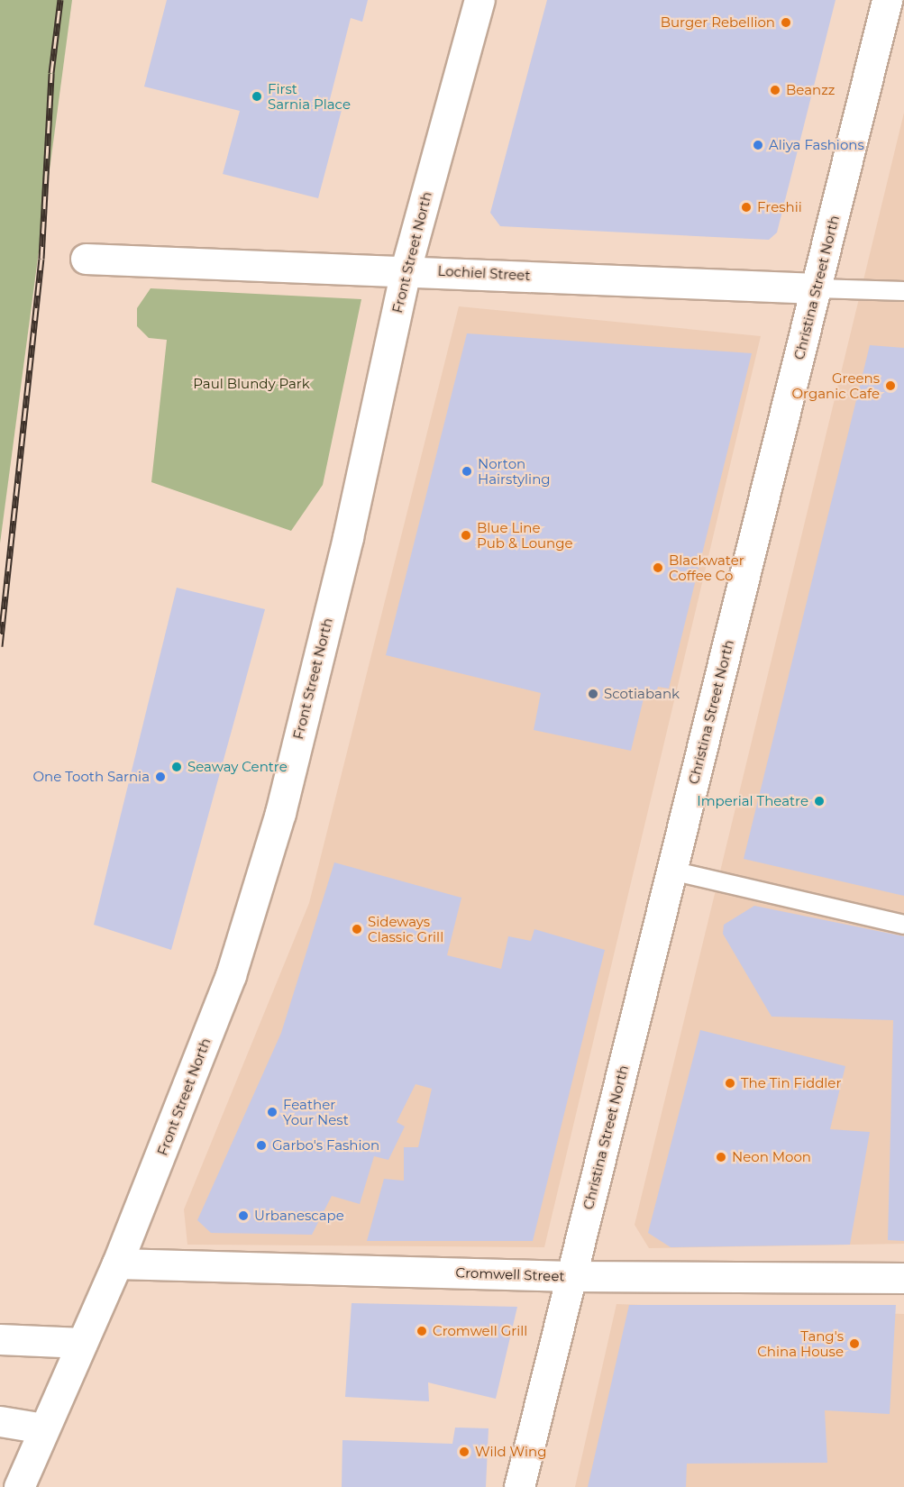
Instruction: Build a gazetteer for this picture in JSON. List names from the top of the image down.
{
  "streets": {
    "street": [
      "Front Street North",
      "Lochiel Street",
      "Christina Street North",
      "Cromwell Street"
    ]
  },
  "crossings": [
    ["Front Street North", "Lochiel Street"],
    ["Front Street North", "Cromwell Street"],
    ["Lochiel Street", "Christina Street North"],
    ["Christina Street North", "Cromwell Street"]
  ],
  "parks": ["Paul Blundy Park"],
  "places": [
    "Burger Rebellion",
    "Beanzz",
    "First Sarnia Place",
    "Aliya Fashions",
    "Freshii",
    "Greens Organic Cafe",
    "Norton Hairstyling",
    "Blue Line Pub & Lounge",
    "Blackwater Coffee Co",
    "Scotiabank",
    "Seaway Centre",
    "One Tooth Sarnia",
    "Imperial Theatre",
    "Sideways Classic Grill",
    "The Tin Fiddler",
    "Feather Your Nest",
    "Garbo's Fashion",
    "Neon Moon",
    "Urbanescape",
    "Cromwell Grill",
    "Tang's China House",
    "Wild Wing"
  ]
}
